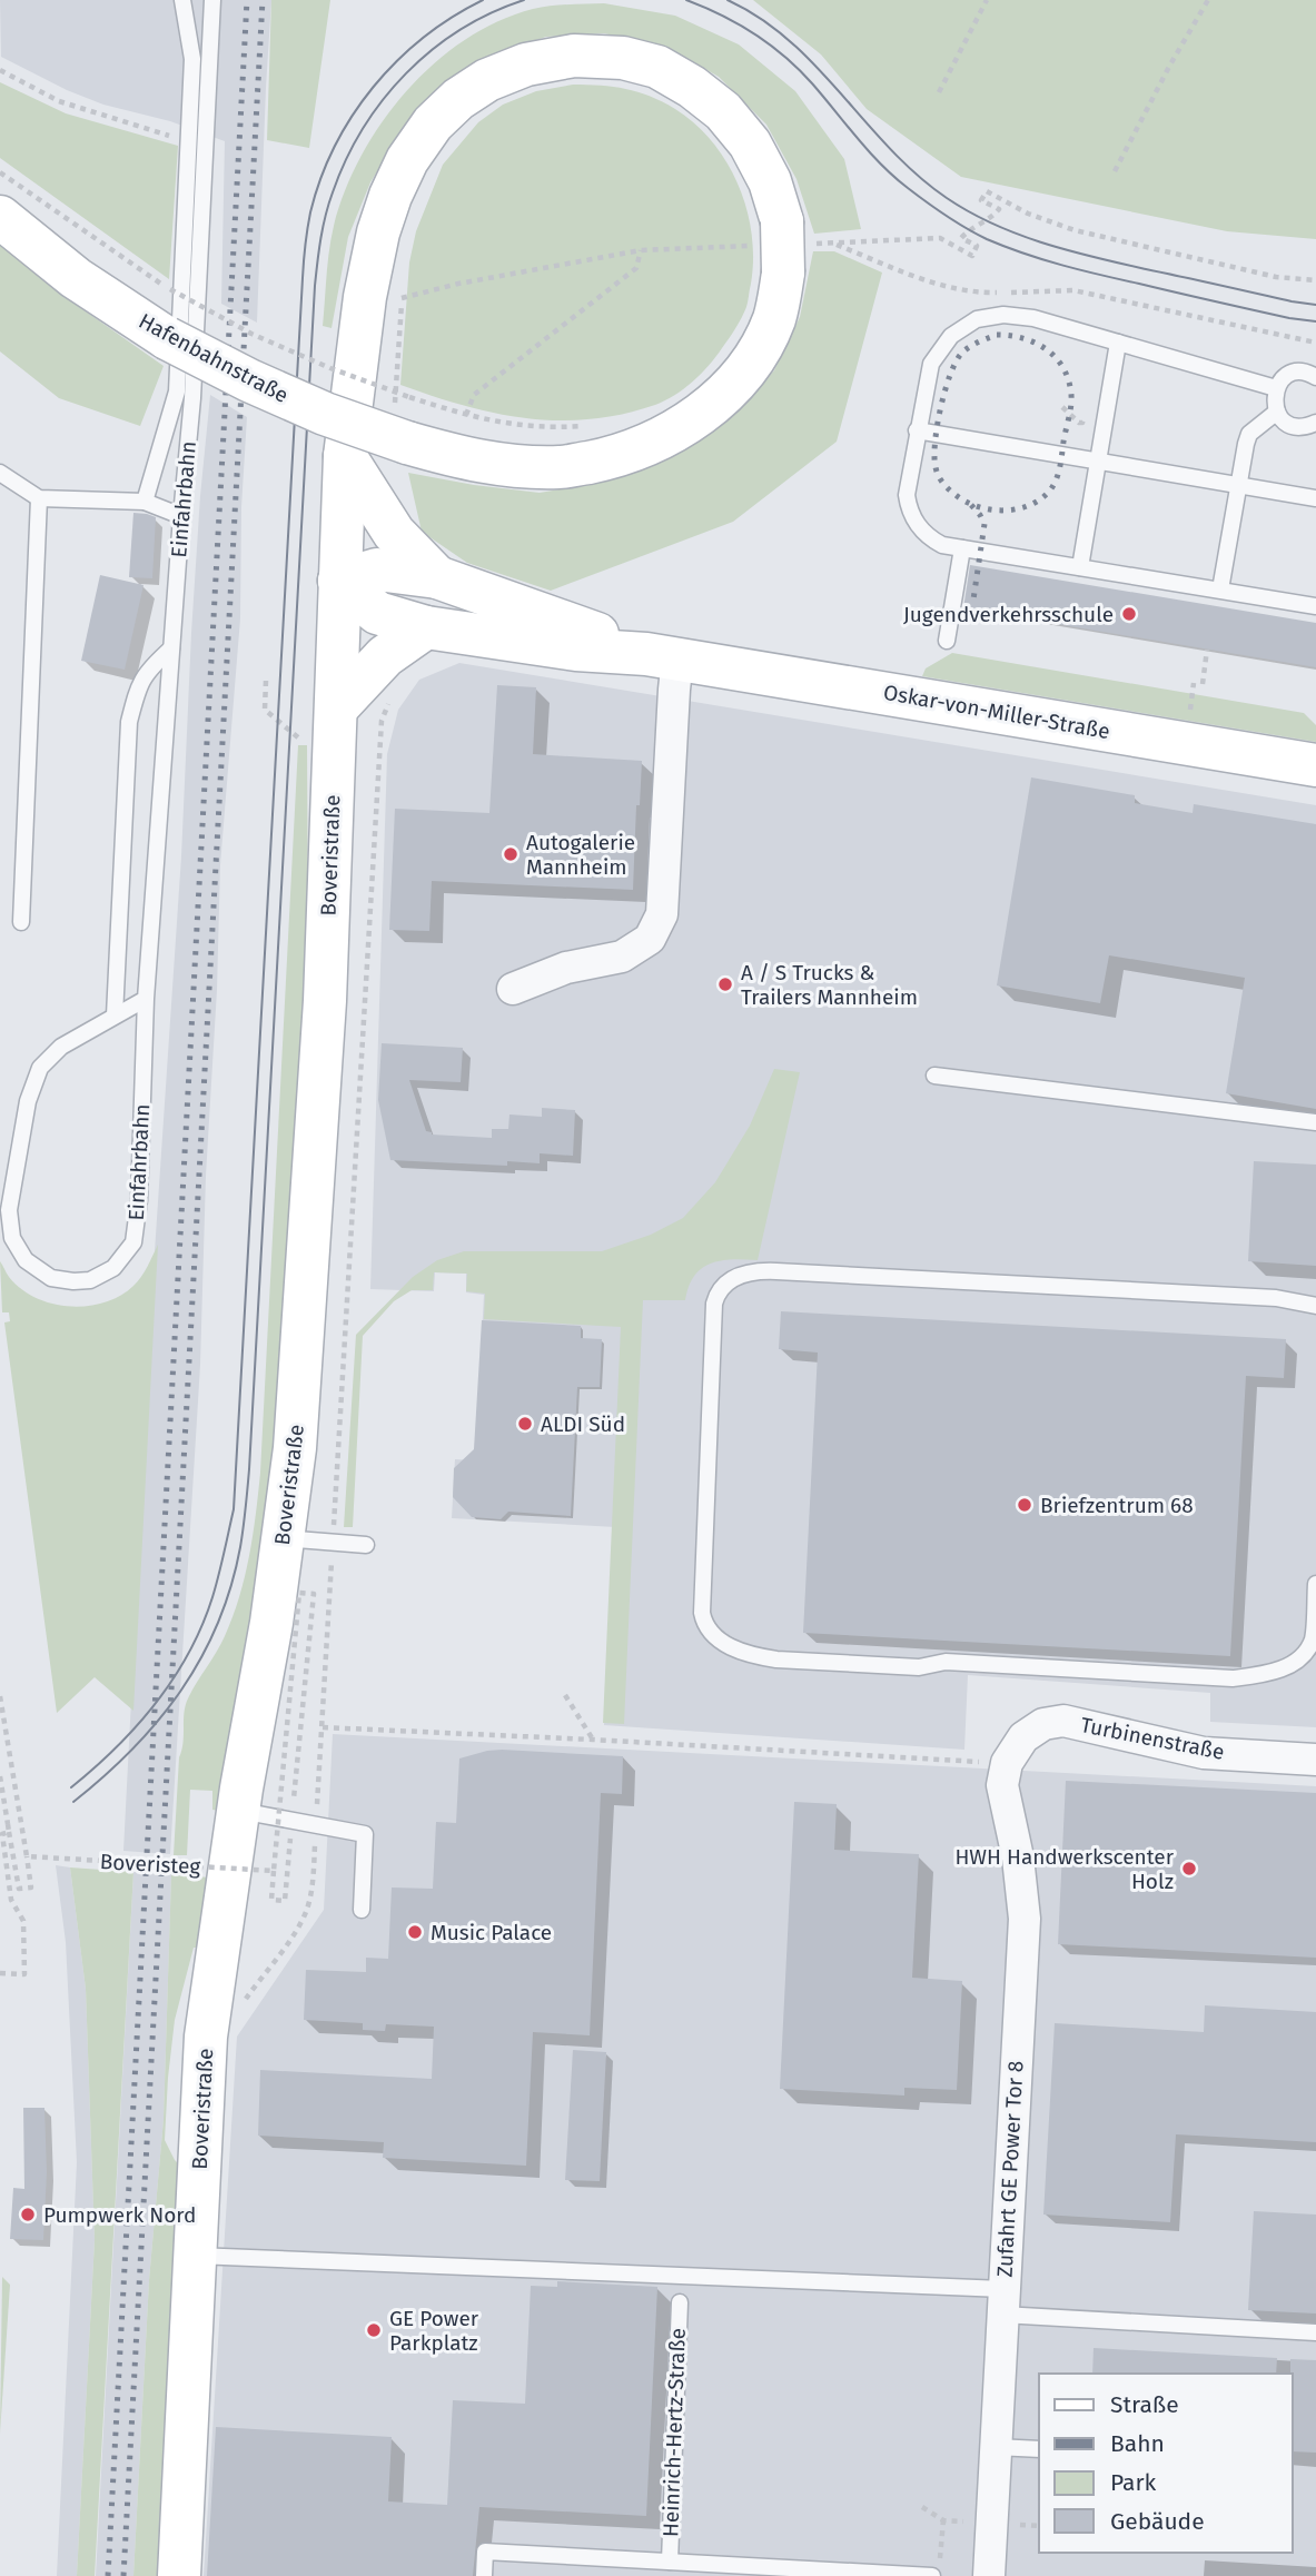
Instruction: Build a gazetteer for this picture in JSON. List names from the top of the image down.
{
  "streets": {
    "main road": ["Hafenbahnstraße", "Oskar-von-Miller-Straße", "Boveristraße"],
    "street": ["Turbinenstraße", "Zufahrt GE Power Tor 8"],
    "lane": ["Einfahrbahn", "Heinrich-Hertz-Straße"],
    "path": ["Boveristeg"]
  },
  "crossings": [
    ["Hafenbahnstraße", "Boveristraße"],
    ["Oskar-von-Miller-Straße", "Boveristraße"],
    ["Turbinenstraße", "Zufahrt GE Power Tor 8"]
  ],
  "places": [
    "Jugendverkehrsschule",
    "Autogalerie Mannheim",
    "A / S Trucks & Trailers Mannheim",
    "ALDI Süd",
    "Briefzentrum 68",
    "HWH Handwerkscenter Holz",
    "Music Palace",
    "Pumpwerk Nord",
    "GE Power Parkplatz"
  ],
  "legend": [
    "Straße",
    "Bahn",
    "Park",
    "Gebäude"
  ]
}
